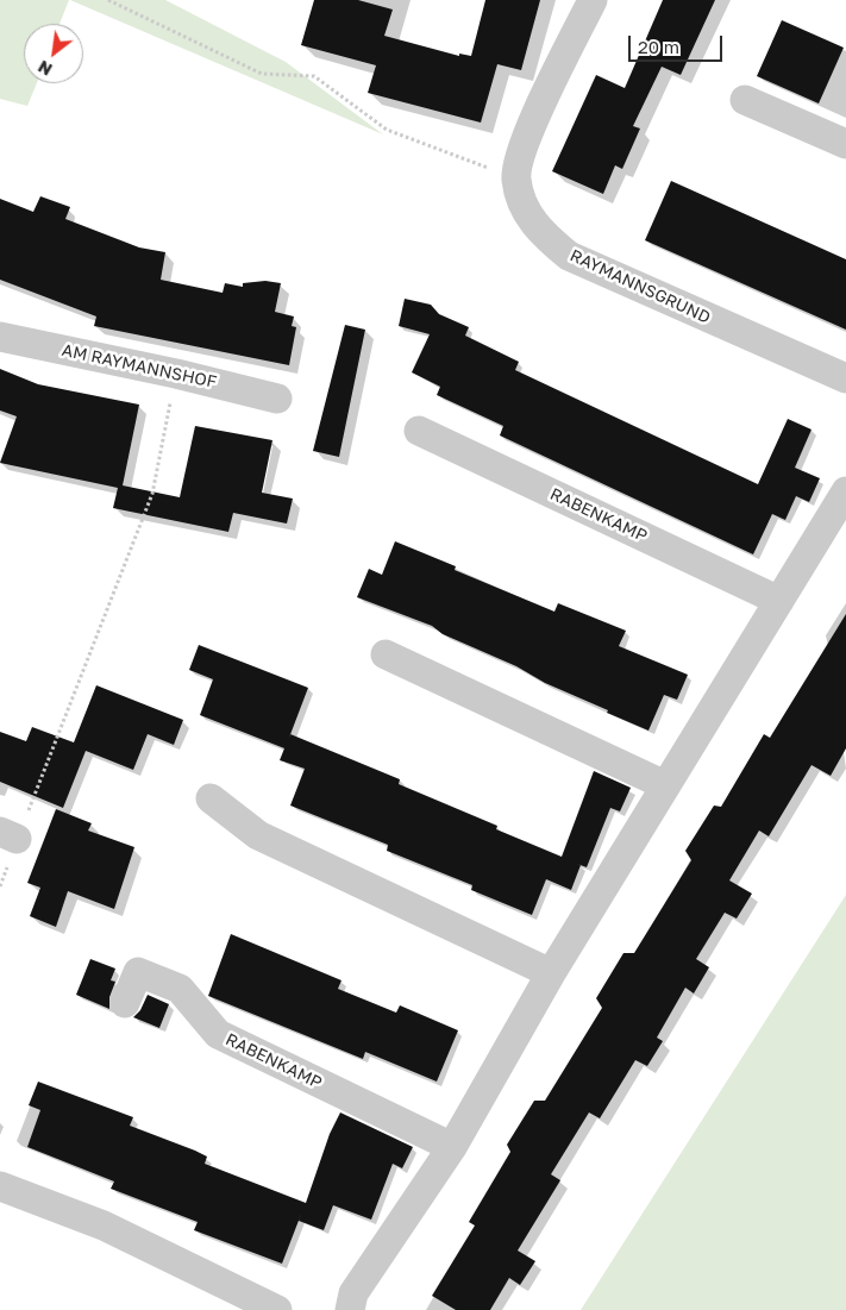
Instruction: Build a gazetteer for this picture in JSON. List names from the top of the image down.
{
  "streets": {
    "street": ["RAYMANNSGRUND", "AM RAYMANNSHOF", "RABENKAMP"]
  },
  "scale_bar": "20 m",
  "north": "bottom left"
}
